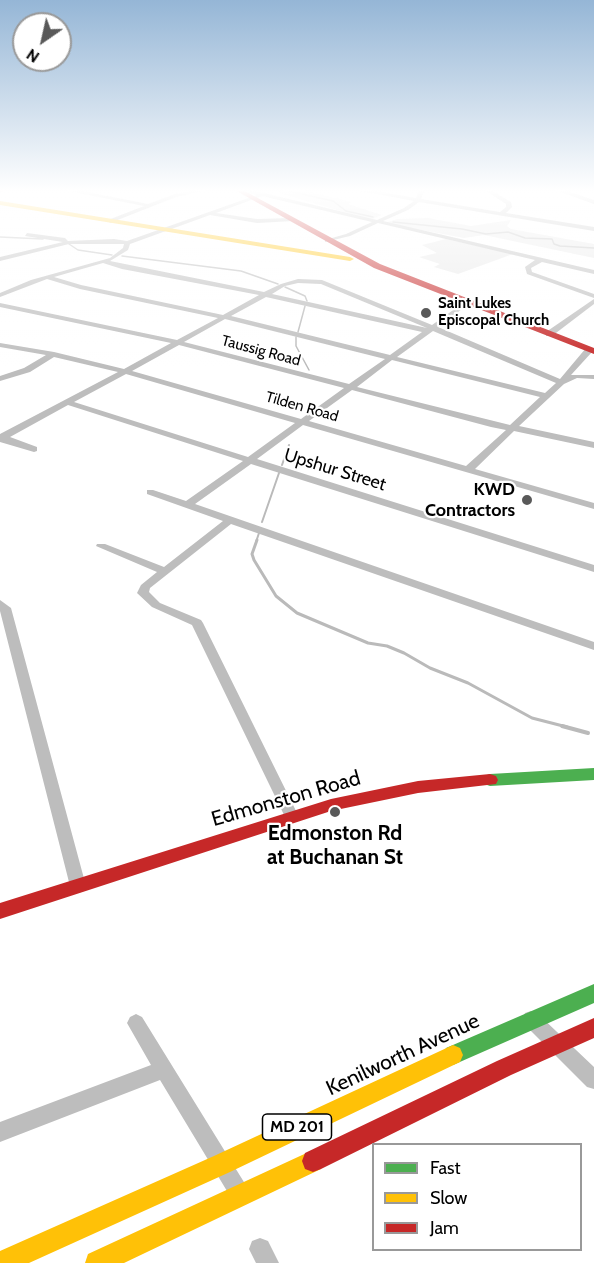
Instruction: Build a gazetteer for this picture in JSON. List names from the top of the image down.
{
  "streets": {
    "main road": ["Edmonston Road", "Kenilworth Avenue", "MD 201"],
    "street": ["Taussig Road", "Tilden Road", "Upshur Street"]
  },
  "places": ["Saint Lukes Episcopal Church", "KWD Contractors", "Edmonston Rd at Buchanan St"],
  "legend": ["Fast", "Slow", "Jam"],
  "north": "bottom left"
}
